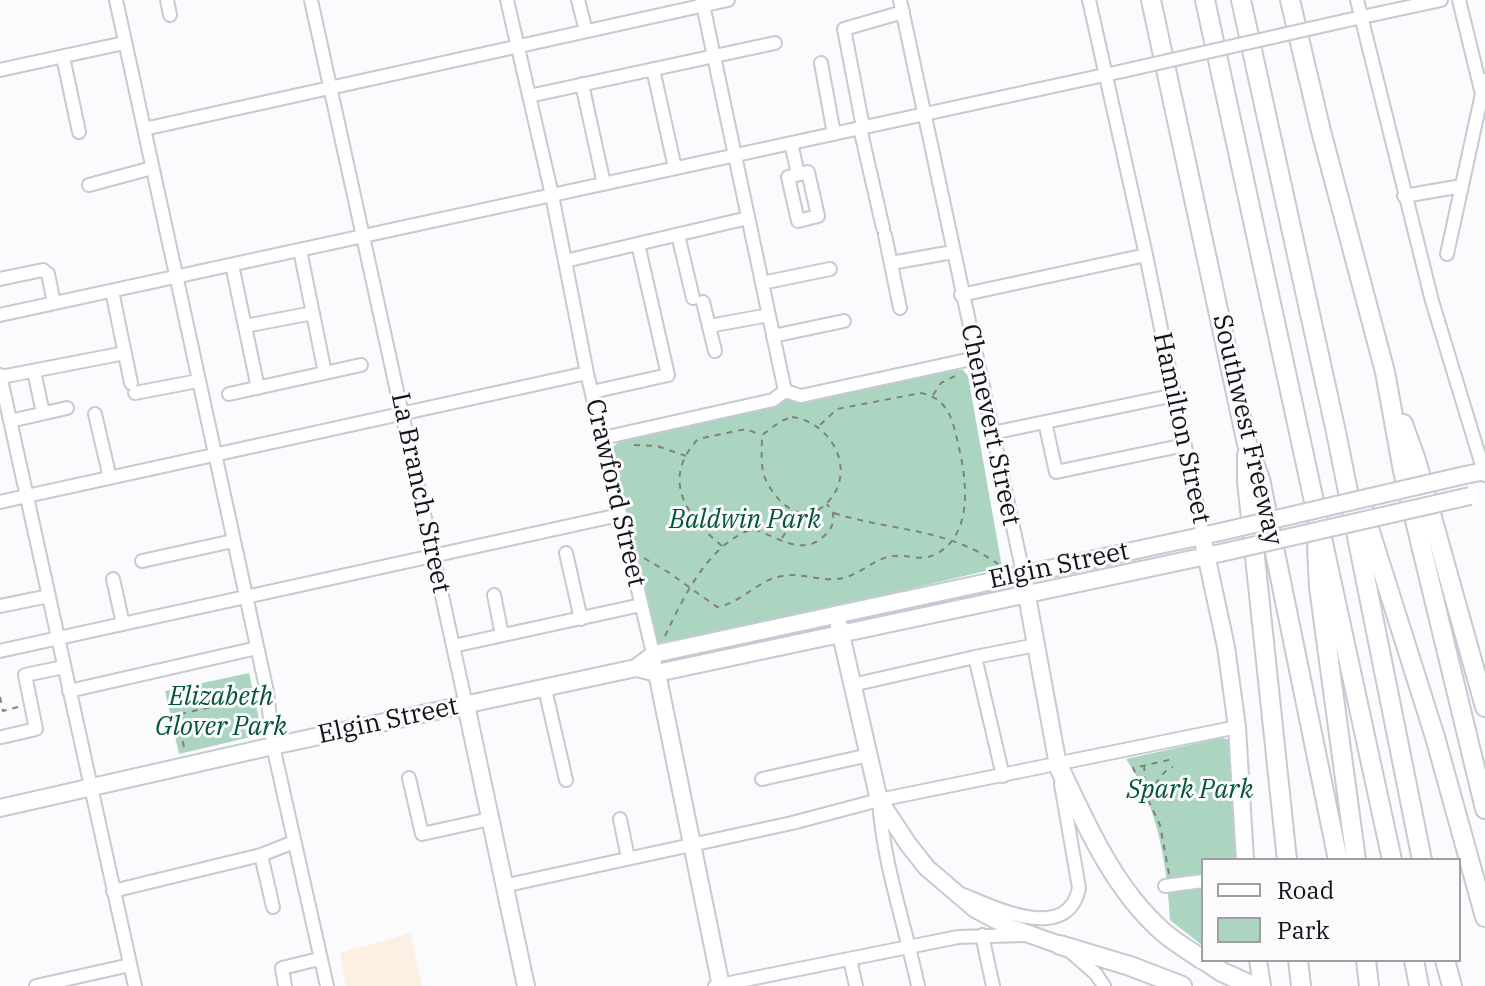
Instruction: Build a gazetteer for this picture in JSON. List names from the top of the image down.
{
  "streets": {
    "highway": ["Southwest Freeway"],
    "main road": [
      "Chenevert Street",
      "Hamilton Street",
      "La Branch Street",
      "Crawford Street",
      "Elgin Street"
    ]
  },
  "crossings": [
    ["Chenevert Street", "Elgin Street"],
    ["Hamilton Street", "Elgin Street"],
    ["La Branch Street", "Elgin Street"],
    ["Crawford Street", "Elgin Street"]
  ],
  "parks": ["Baldwin Park", "Elizabeth Glover Park", "Spark Park"],
  "legend": ["Road", "Park"]
}
